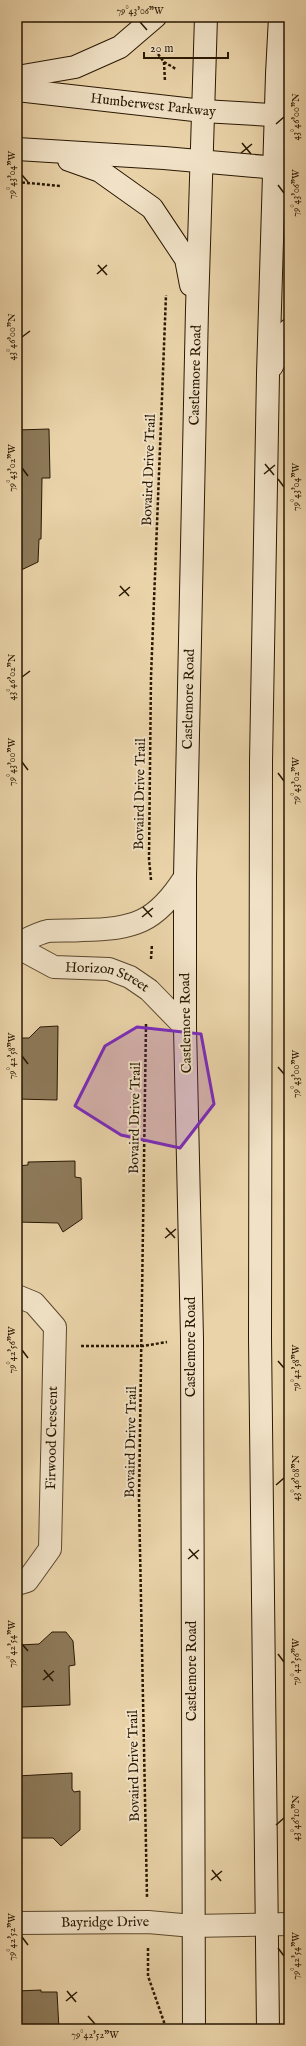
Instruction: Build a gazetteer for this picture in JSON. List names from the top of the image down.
{
  "streets": {
    "main road": [
      "Humberwest Parkway",
      "Castlemore Road",
      "Horizon Street",
      "Firwood Crescent",
      "Bayridge Drive"
    ],
    "path": ["Bovaird Drive Trail"]
  },
  "crossings": [
    ["Humberwest Parkway", "Castlemore Road"],
    ["Castlemore Road", "Horizon Street"],
    ["Castlemore Road", "Bayridge Drive"],
    ["Bovaird Drive Trail", "Horizon Street"],
    ["Bovaird Drive Trail", "Bayridge Drive"]
  ],
  "scale_bar": "20 m",
  "coordinates": [
    "79°43'06\"W",
    "43°46'00\"N",
    "79°43'04\"W",
    "79°43'02\"W",
    "43°46'02\"N",
    "79°43'00\"W",
    "79°42'58\"W",
    "79°42'56\"W",
    "43°46'08\"N",
    "79°42'54\"W",
    "43°46'10\"N",
    "79°42'52\"W"
  ]
}
